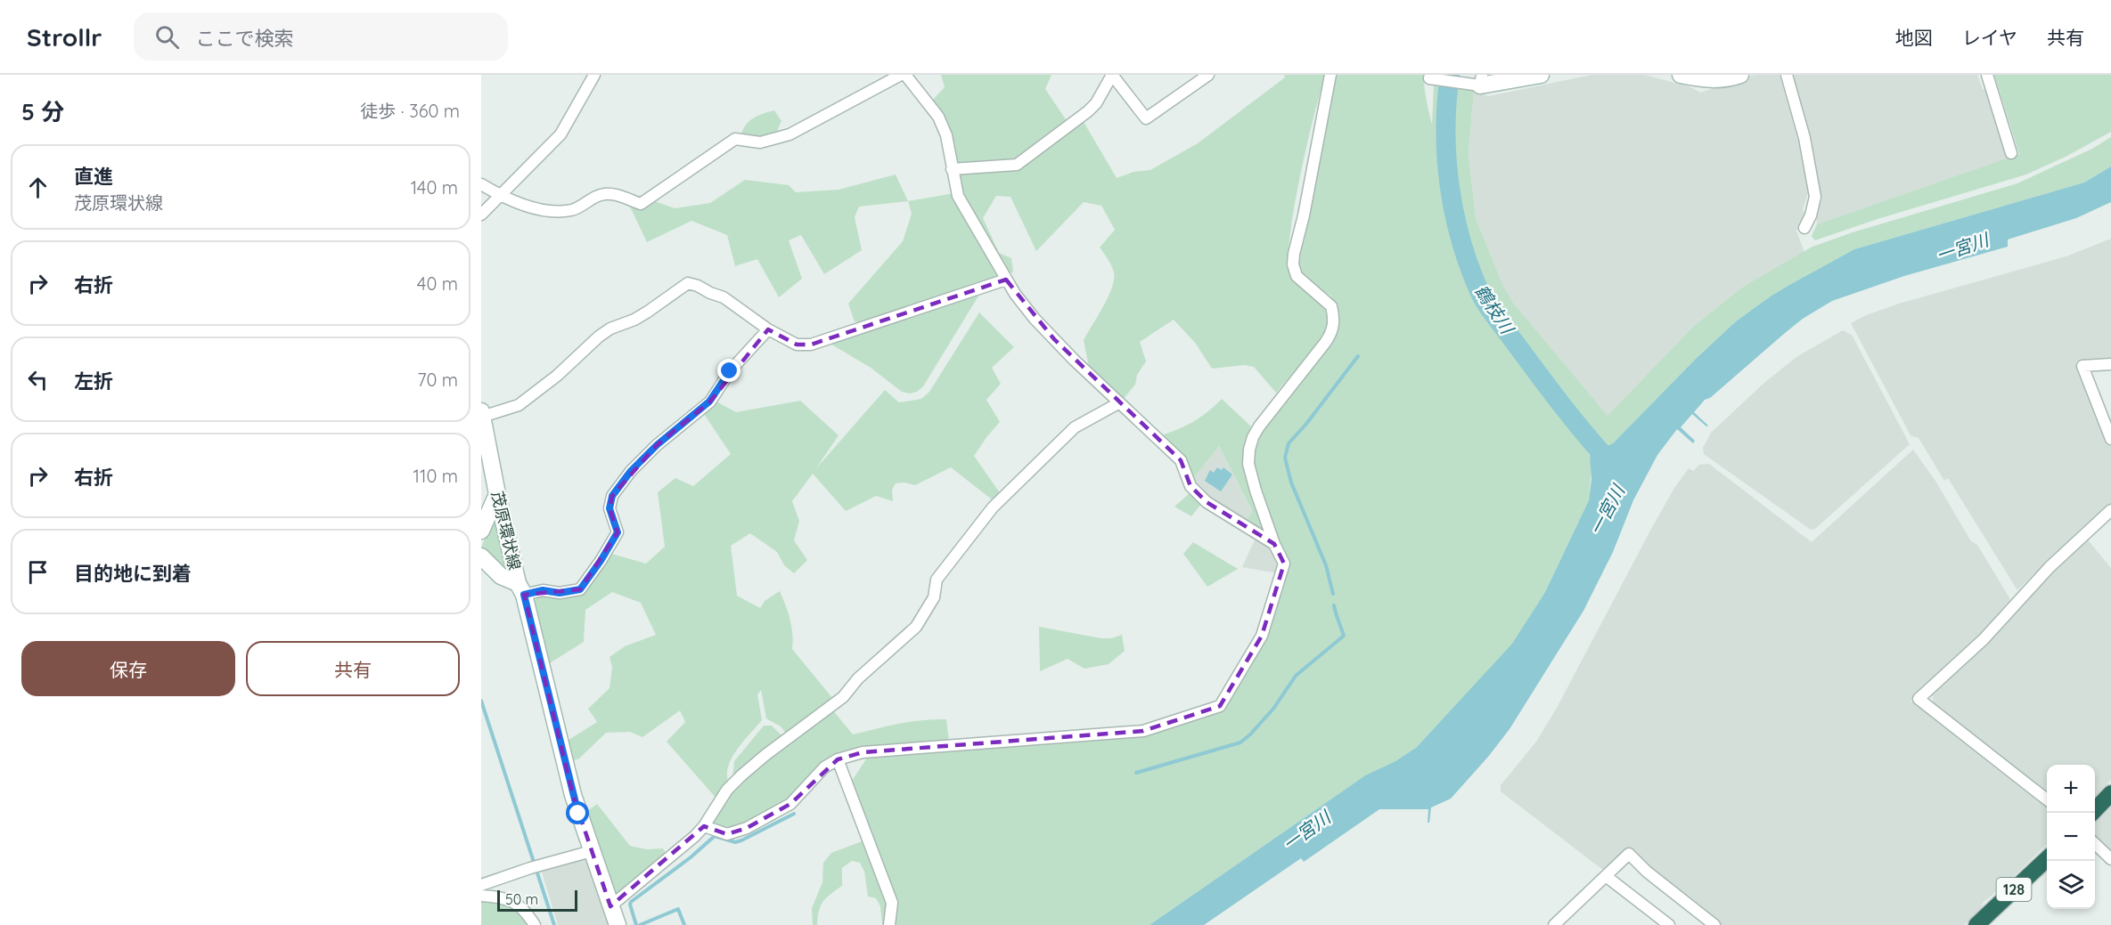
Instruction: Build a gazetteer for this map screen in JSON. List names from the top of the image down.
{
  "streets": {
    "highway": ["128"],
    "main road": ["茂原環状線"]
  },
  "water": ["一宮川", "鶴枝川"],
  "scale_bar": "50 m",
  "page": {
    "header": "Strollr",
    "search": "ここで検索",
    "nav": ["地図", "レイヤ", "共有"],
    "heading": ["5 分", "徒歩 · 360 m"],
    "list": [
      ["直進", "茂原環状線", "140 m"],
      ["右折", "40 m"],
      ["左折", "70 m"],
      ["右折", "110 m"],
      "目的地に到着"
    ],
    "buttons": ["保存", "共有"],
    "map_buttons": ["+", "−"],
    "scale": "50 m"
  }
}
